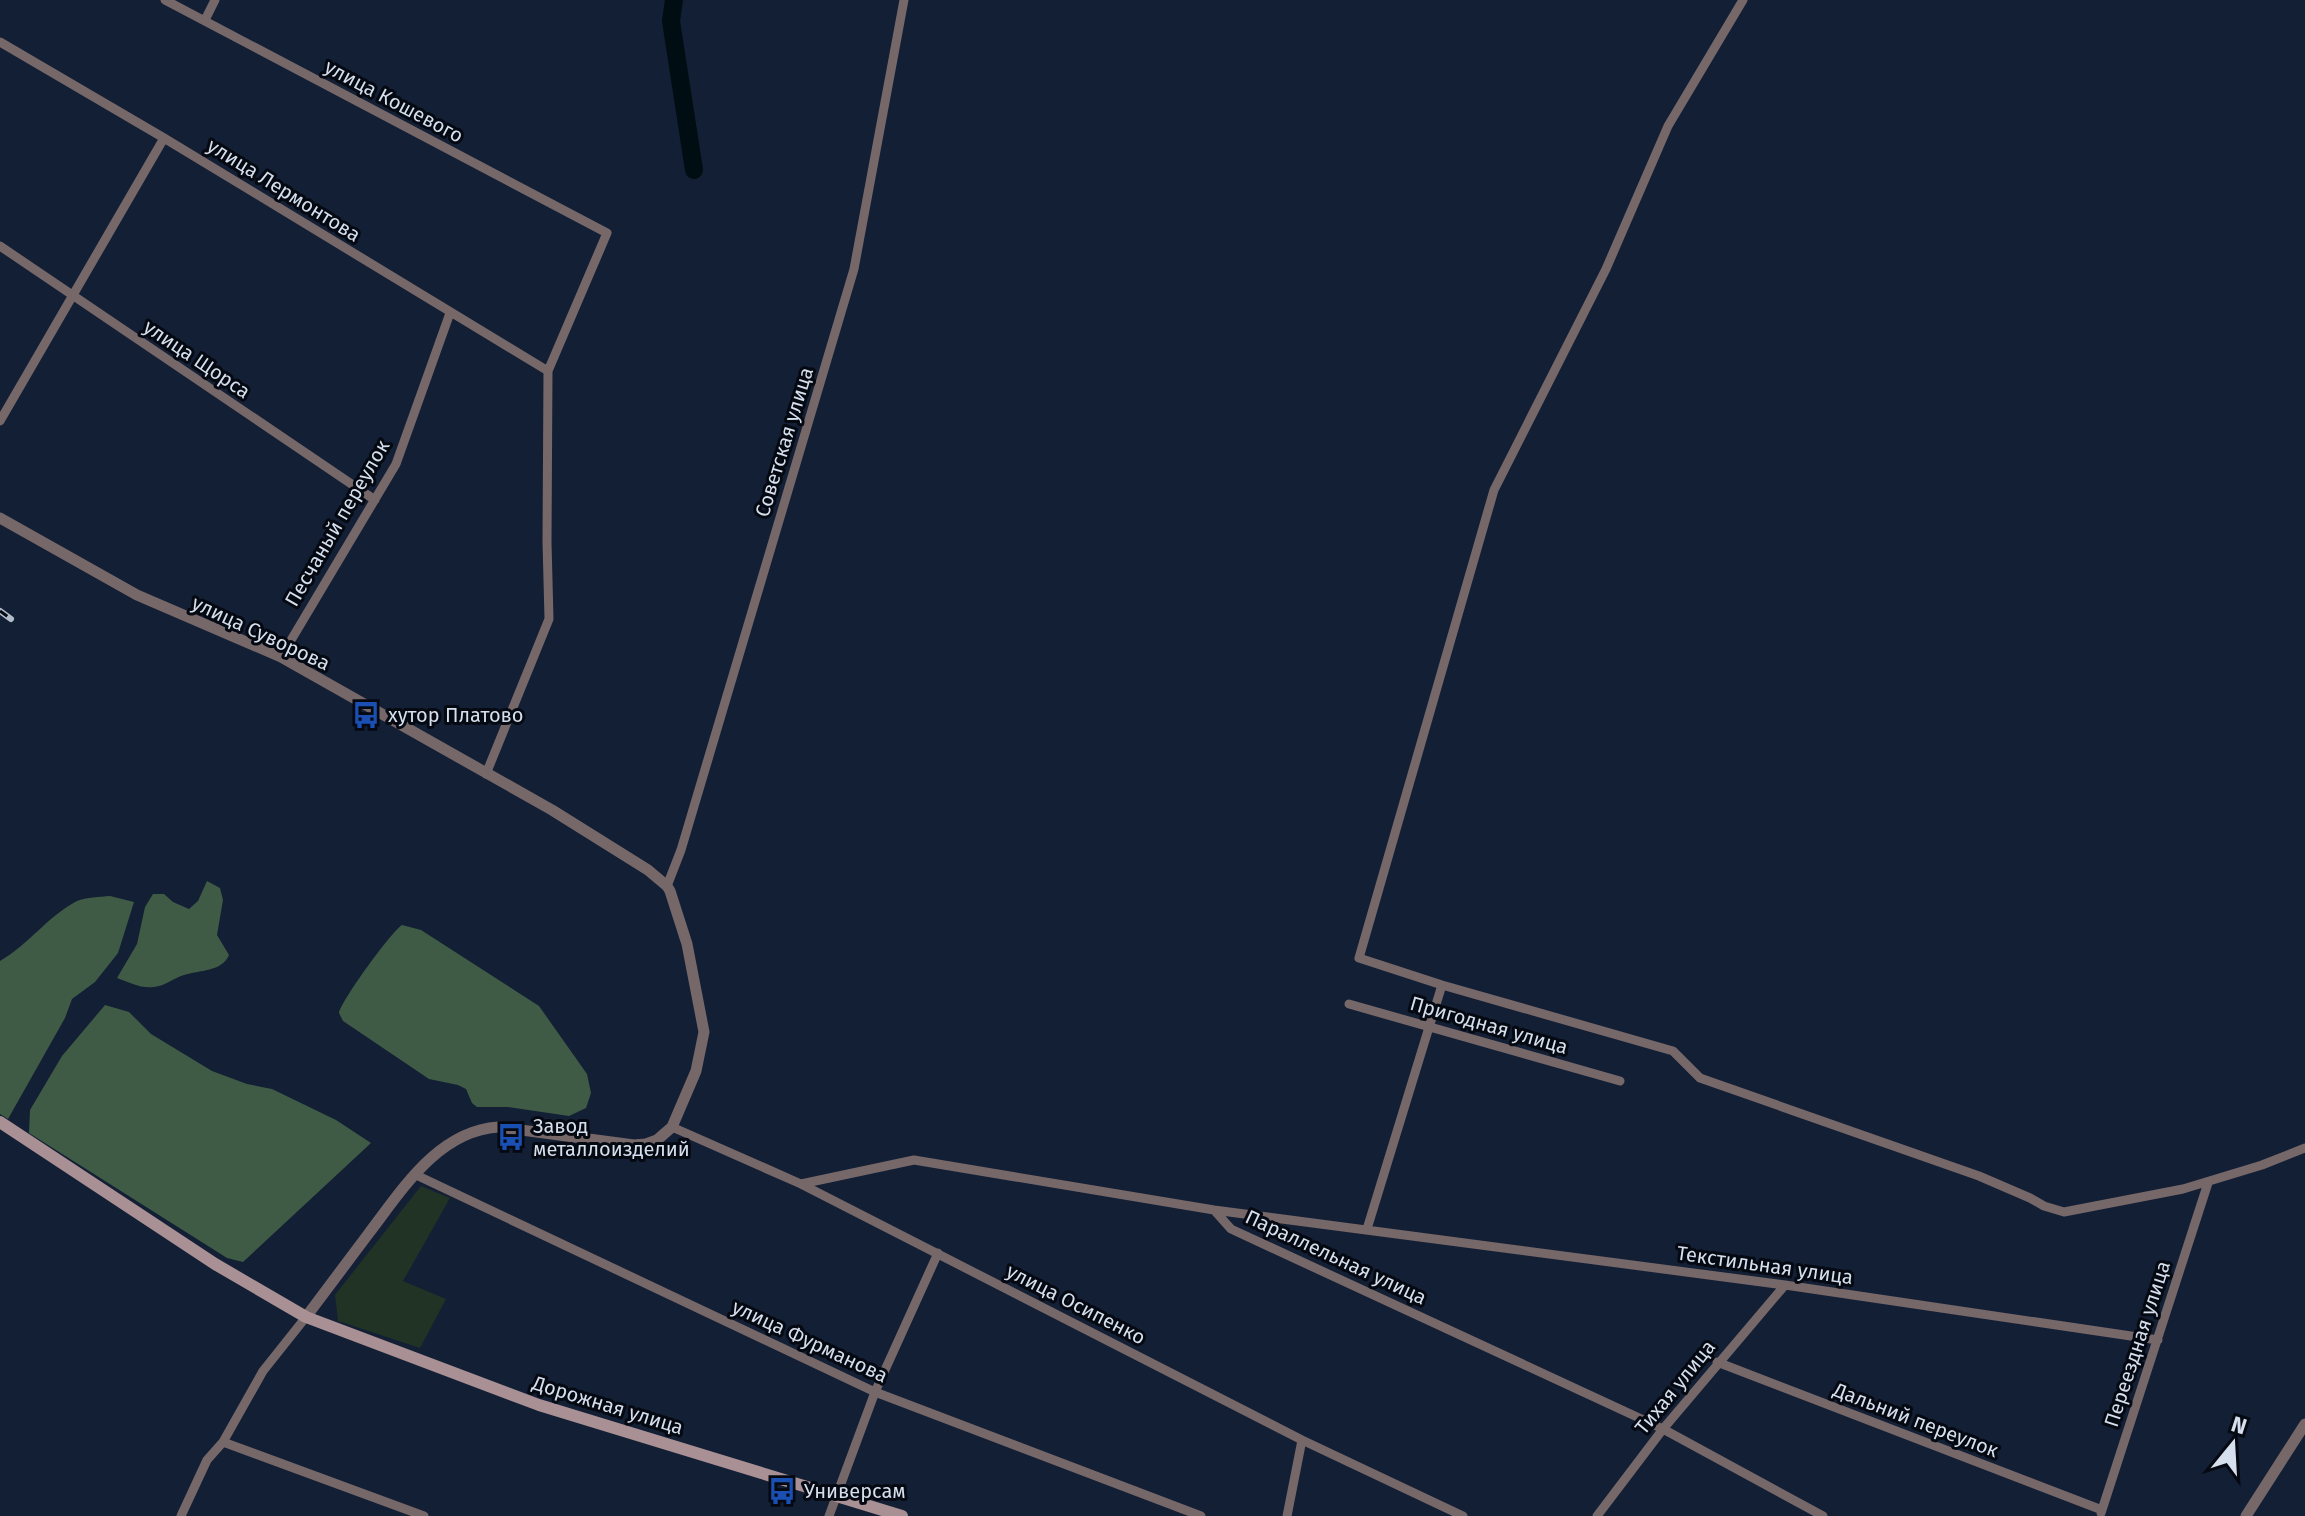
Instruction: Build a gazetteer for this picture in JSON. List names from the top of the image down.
{
  "streets": {
    "main road": ["Дорожная улица"],
    "street": [
      "улица Кошевого",
      "улица Лермонтова",
      "улица Щорса",
      "Советская улица",
      "Песчаный переулок",
      "улица Суворова",
      "Пригодная улица",
      "Параллельная улица",
      "Текстильная улица",
      "улица Осипенко",
      "улица Фурманова",
      "Переездная улица",
      "Тихая улица",
      "Дальний переулок"
    ]
  },
  "crossings": [
    ["улица Кошевого", "улица Лермонтова"],
    ["улица Лермонтова", "Песчаный переулок"],
    ["улица Щорса", "Песчаный переулок"],
    ["Советская улица", "улица Суворова"],
    ["Песчаный переулок", "улица Суворова"],
    ["Параллельная улица", "Текстильная улица"],
    ["Параллельная улица", "Тихая улица"],
    ["Текстильная улица", "Переездная улица"],
    ["Текстильная улица", "Тихая улица"],
    ["Переездная улица", "Дальний переулок"],
    ["Тихая улица", "Дальний переулок"]
  ],
  "places": {
    "bus stop": ["хутор Платово", "Завод металлоизделий", "Универсам"]
  },
  "north": "top"
}
